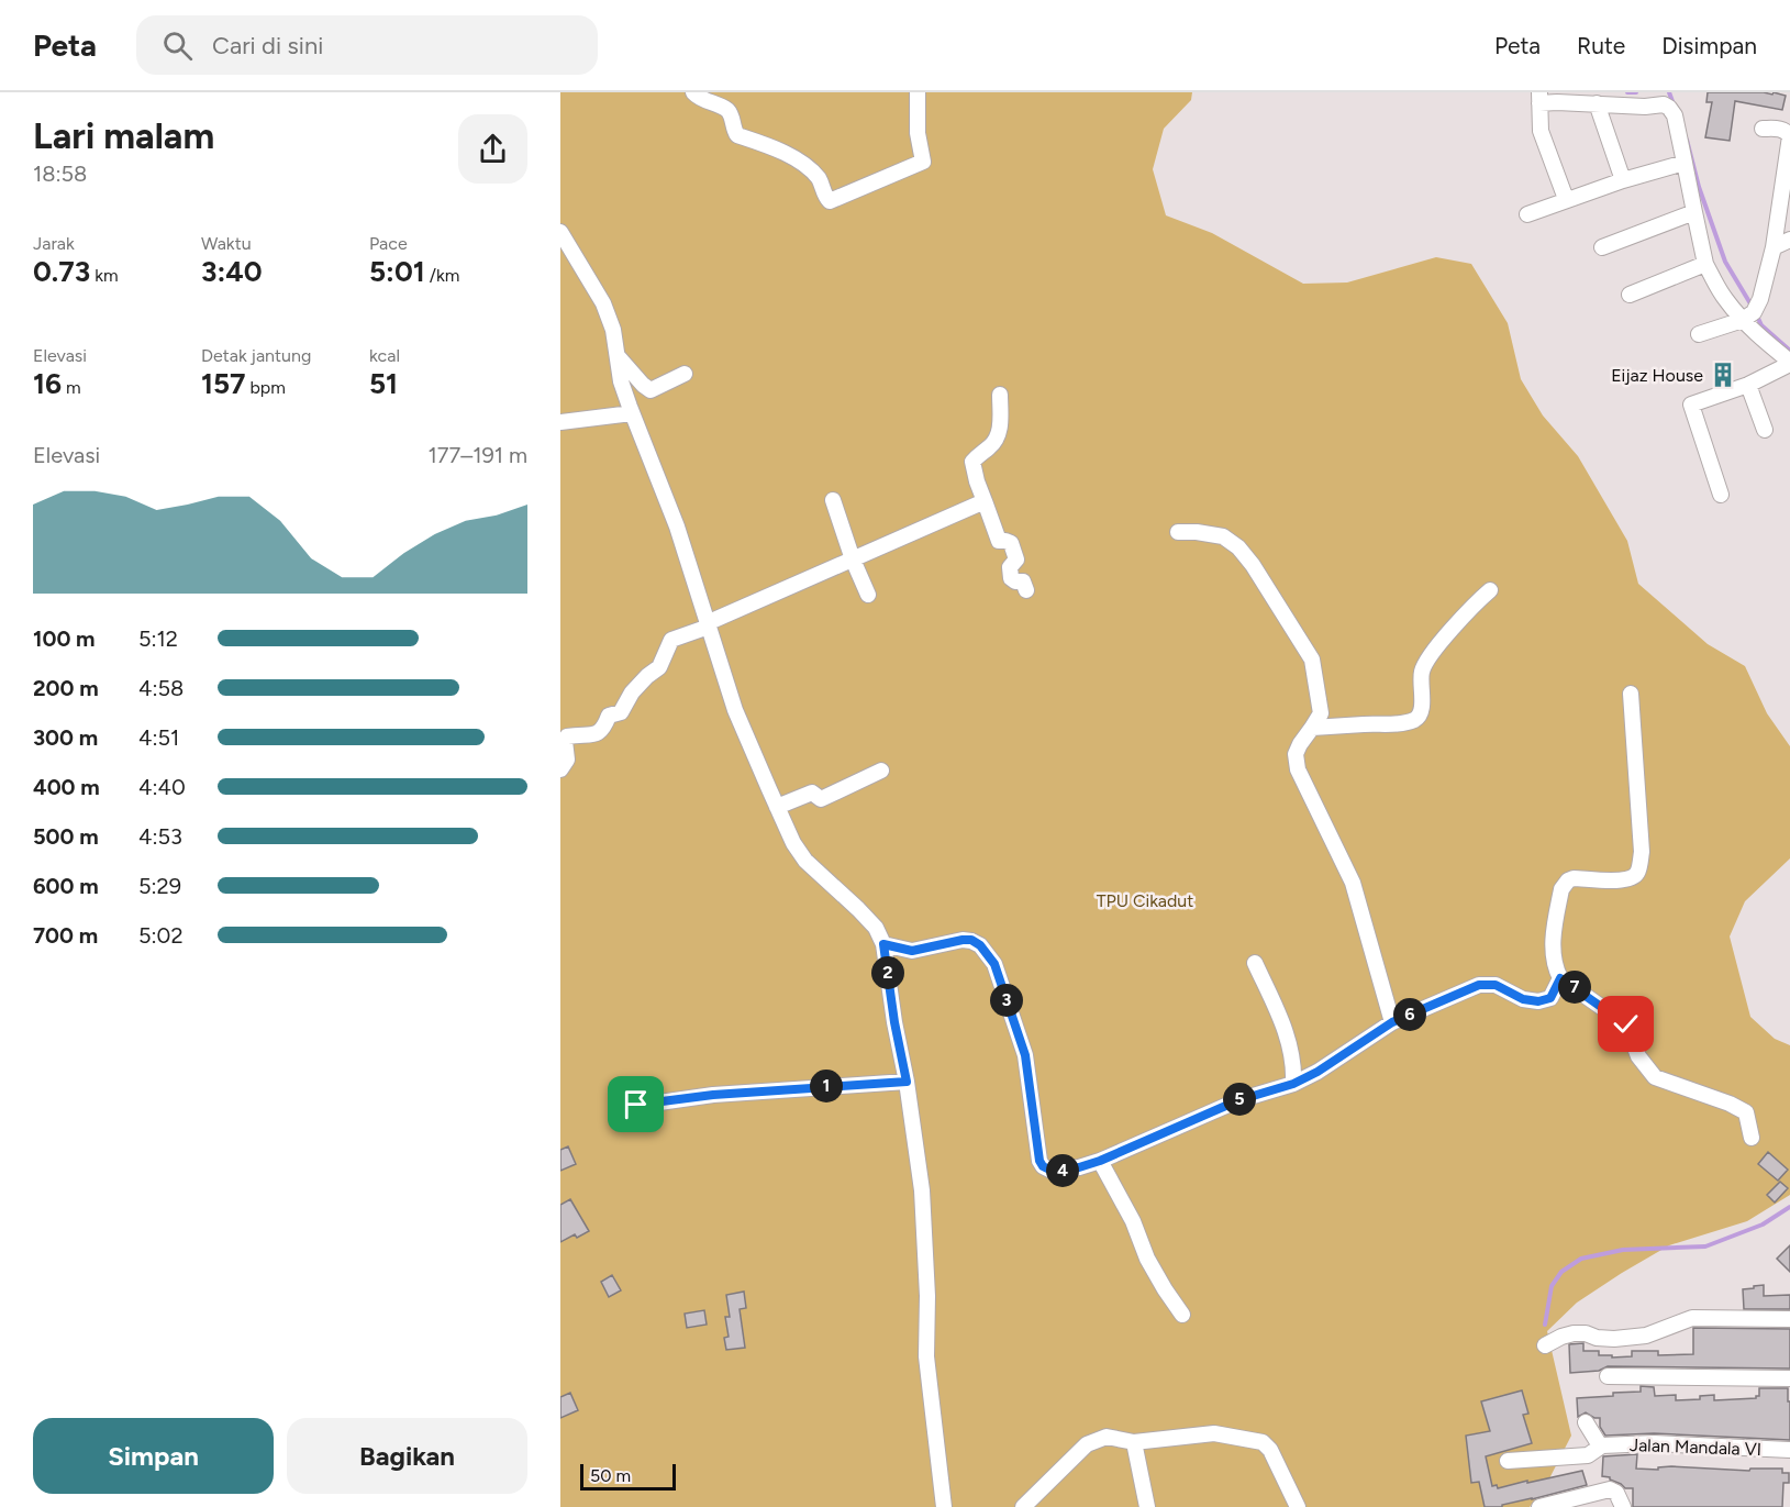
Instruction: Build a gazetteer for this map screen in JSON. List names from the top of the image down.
{
  "streets": {
    "street": ["Jalan Mandala VI"]
  },
  "parks": ["TPU Cikadut"],
  "places": {
    "building": ["Eijaz House"]
  },
  "scale_bar": "50 m",
  "page": {
    "header": "Peta",
    "search": "Cari di sini",
    "nav": ["Peta", "Rute", "Disimpan"],
    "heading": ["Lari malam", "18:58"],
    "stats": [
      ["Jarak", "0.73 km"],
      ["Waktu", "3:40"],
      ["Pace", "5:01 /km"],
      ["Elevasi", "16 m"],
      ["Detak jantung", "157 bpm"],
      ["kcal", "51"]
    ],
    "chart": ["Elevasi", "177–191 m"],
    "list": [
      {
        "name": "100 m",
        "note": "5:12"
      },
      {
        "name": "200 m",
        "note": "4:58"
      },
      {
        "name": "300 m",
        "note": "4:51"
      },
      {
        "name": "400 m",
        "note": "4:40"
      },
      {
        "name": "500 m",
        "note": "4:53"
      },
      {
        "name": "600 m",
        "note": "5:29"
      },
      {
        "name": "700 m",
        "note": "5:02"
      }
    ],
    "pins": [
      "2",
      "7",
      "3",
      "6",
      "1",
      "5",
      "4"
    ],
    "buttons": ["Simpan", "Bagikan"],
    "scale": "50 m"
  }
}
